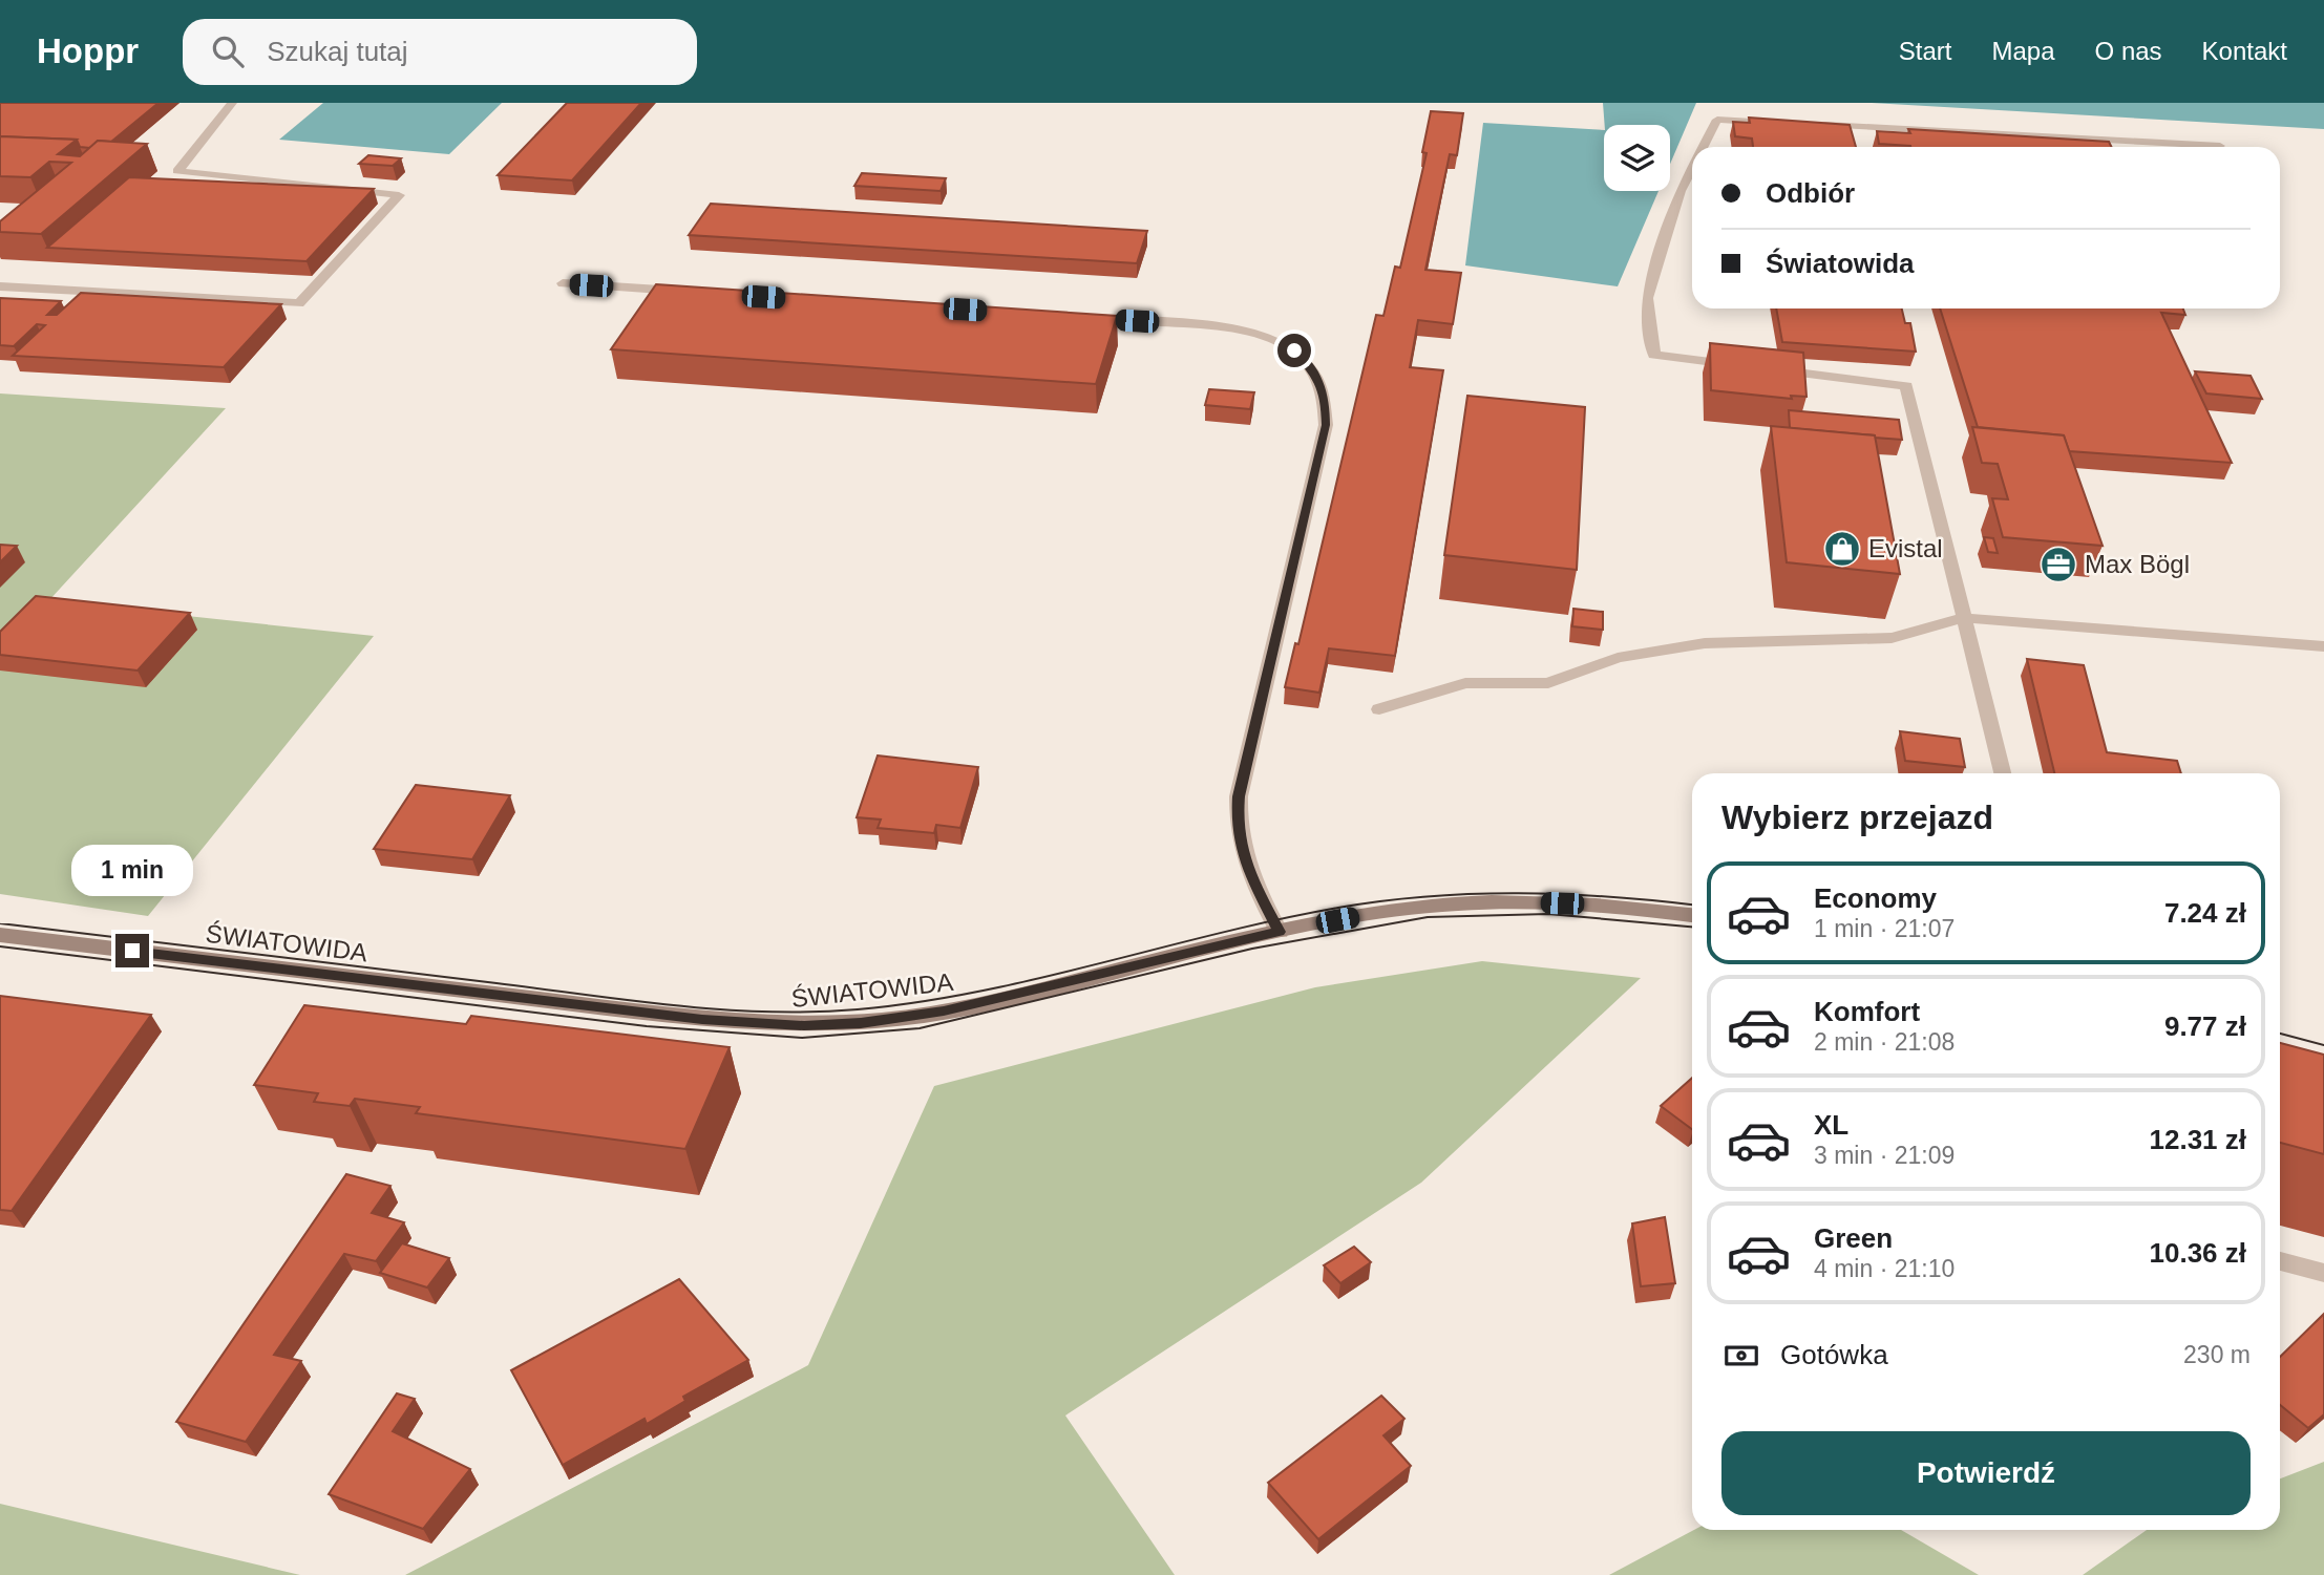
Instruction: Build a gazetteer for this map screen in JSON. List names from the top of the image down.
{
  "streets": {
    "street": ["ŚWIATOWIDA"]
  },
  "places": {
    "shop": ["Evistal"],
    "office": ["Max Bögl"]
  },
  "page": {
    "header": "Hoppr",
    "search": "Szukaj tutaj",
    "nav": [
      "Start",
      "Mapa",
      "O nas",
      "Kontakt"
    ],
    "banner": ["Odbiór", "Światowida"],
    "heading": "Wybierz przejazd",
    "bubble": "1 min",
    "list": [
      {
        "name": "Economy",
        "note": "1 min · 21:07",
        "value": "7.24 zł"
      },
      {
        "name": "Komfort",
        "note": "2 min · 21:08",
        "value": "9.77 zł"
      },
      {
        "name": "XL",
        "note": "3 min · 21:09",
        "value": "12.31 zł"
      },
      {
        "name": "Green",
        "note": "4 min · 21:10",
        "value": "10.36 zł"
      }
    ],
    "pay": ["Gotówka", "230 m"],
    "buttons": "Potwierdź"
  }
}
